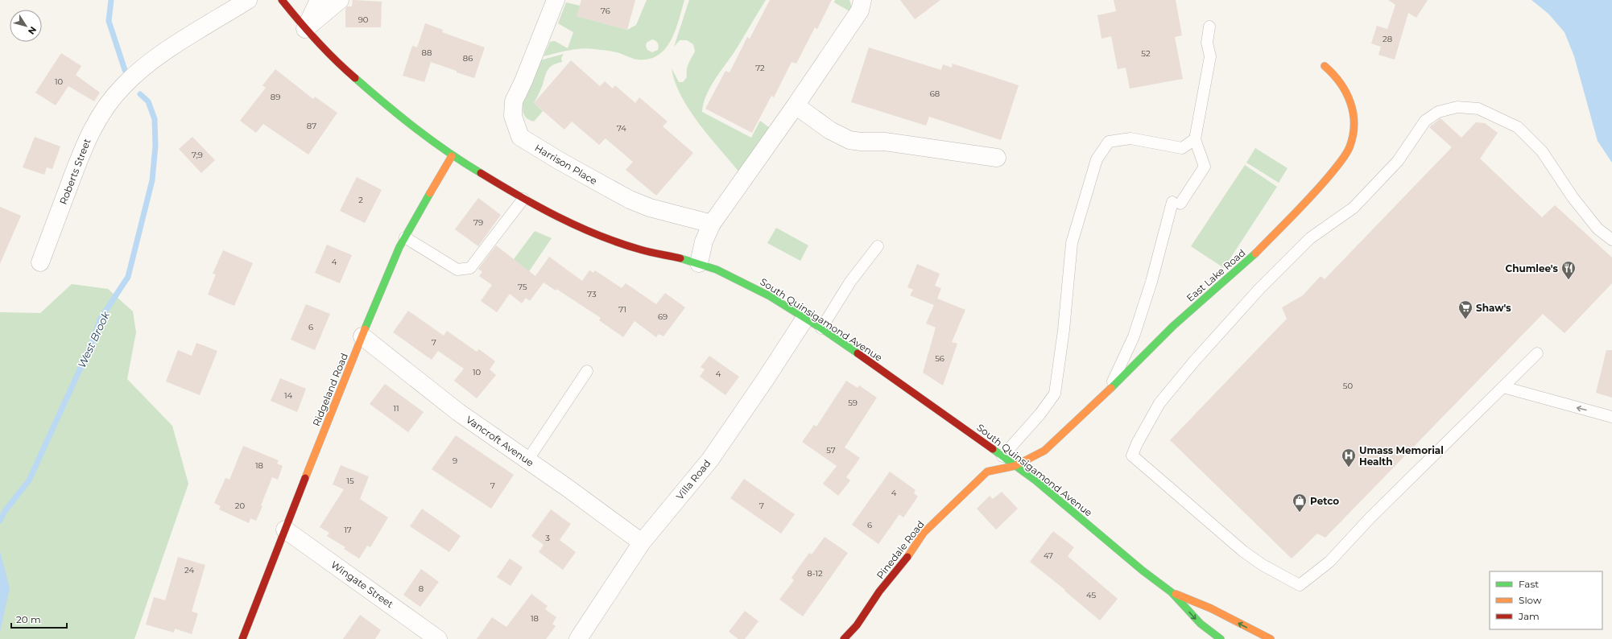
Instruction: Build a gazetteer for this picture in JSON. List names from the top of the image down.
{
  "streets": {
    "street": [
      "Harrison Place",
      "Roberts Street",
      "East Lake Road",
      "South Quinsigamond Avenue",
      "Ridgeland Road",
      "Vancroft Avenue",
      "Villa Road",
      "Pinedale Road",
      "Wingate Street"
    ]
  },
  "crossings": [
    ["East Lake Road", "South Quinsigamond Avenue"],
    ["East Lake Road", "Pinedale Road"],
    ["South Quinsigamond Avenue", "Ridgeland Road"],
    ["South Quinsigamond Avenue", "Villa Road"],
    ["South Quinsigamond Avenue", "Pinedale Road"],
    ["Ridgeland Road", "Vancroft Avenue"],
    ["Ridgeland Road", "Wingate Street"],
    ["Vancroft Avenue", "Villa Road"]
  ],
  "water": ["West Brook"],
  "places": {
    "restaurant": ["Chumlee's"],
    "supermarket": ["Shaw's"],
    "hospital": ["Umass Memorial Health"],
    "shop": ["Petco"]
  },
  "house_numbers": [
    "76",
    "90",
    "28",
    "88",
    "52",
    "86",
    "72",
    "10",
    "68",
    "89",
    "87",
    "74",
    "7;9",
    "2",
    "79",
    "4",
    "75",
    "73",
    "71",
    "69",
    "6",
    "7",
    "56",
    "10",
    "4",
    "50",
    "14",
    "59",
    "11",
    "57",
    "9",
    "18",
    "15",
    "7",
    "4",
    "20",
    "7",
    "6",
    "17",
    "3",
    "47",
    "24",
    "8-12",
    "8",
    "45",
    "18"
  ],
  "legend": ["Fast", "Slow", "Jam"],
  "scale_bar": "20 m",
  "north": "bottom right"
}
